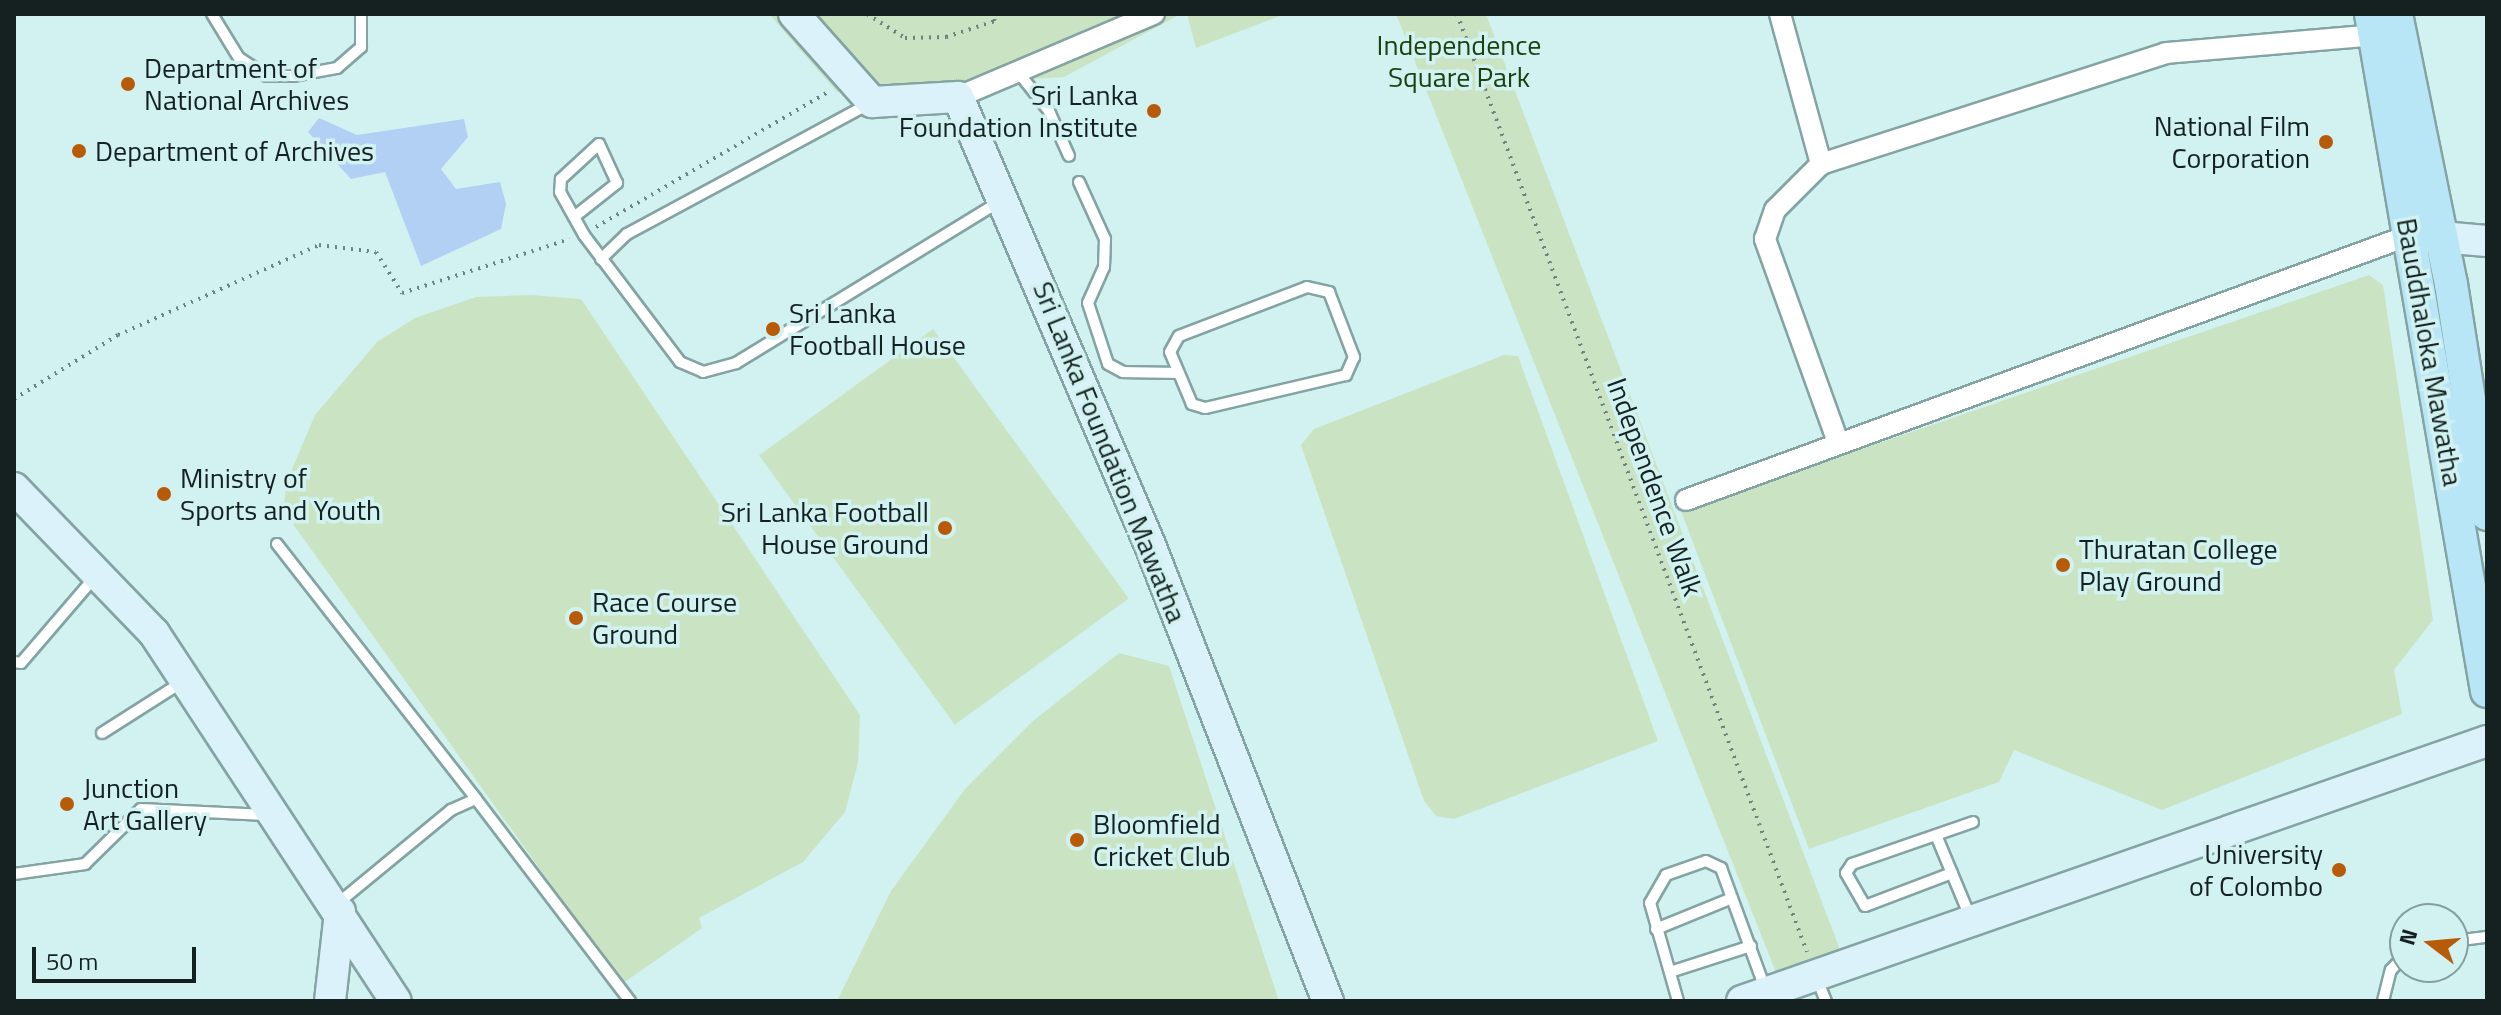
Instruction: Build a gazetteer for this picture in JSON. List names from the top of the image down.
{
  "streets": {
    "main road": ["Bauddhaloka Mawatha", "Sri Lanka Foundation Mawatha"],
    "path": ["Independence Walk"]
  },
  "parks": ["Independence Square Park"],
  "places": [
    "Department of National Archives",
    "Sri Lanka Foundation Institute",
    "National Film Corporation",
    "Department of Archives",
    "Sri Lanka Football House",
    "Ministry of Sports and Youth",
    "Sri Lanka Football House Ground",
    "Thuratan College Play Ground",
    "Race Course Ground",
    "Junction Art Gallery",
    "Bloomfield Cricket Club",
    "University of Colombo"
  ],
  "scale_bar": "50 m",
  "north": "left"
}
